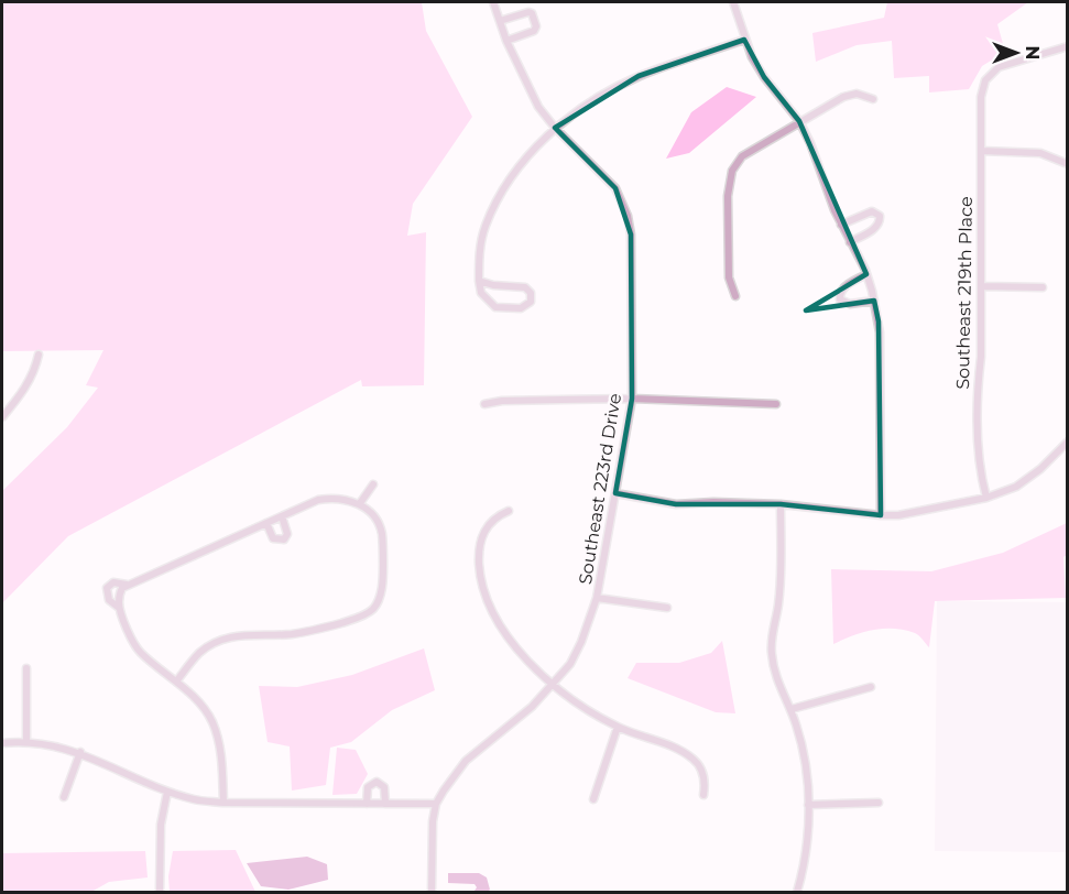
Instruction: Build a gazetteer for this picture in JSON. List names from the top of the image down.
{
  "streets": {
    "street": ["Southeast 219th Place", "Southeast 223rd Drive"]
  },
  "north": "right"
}
